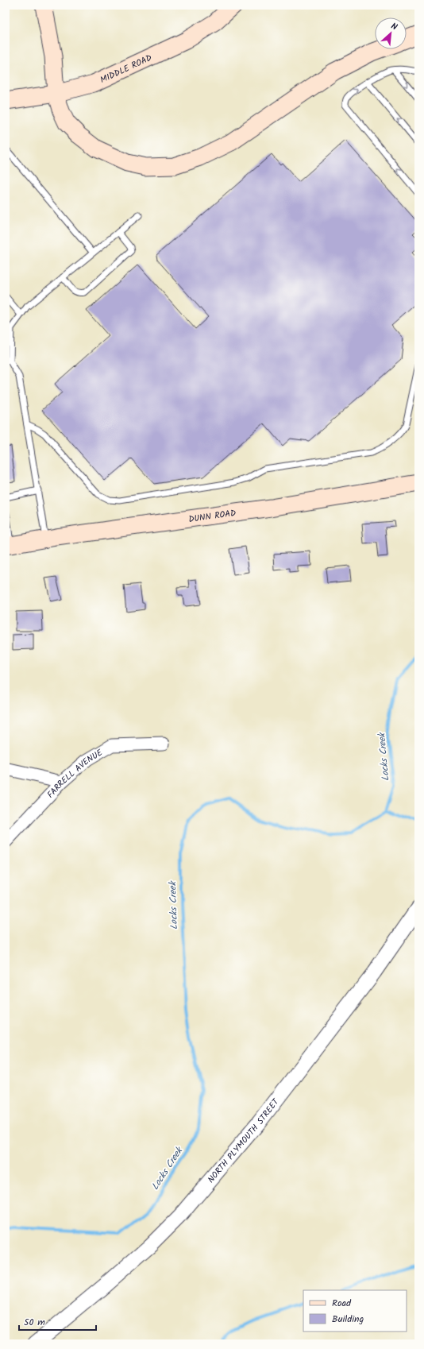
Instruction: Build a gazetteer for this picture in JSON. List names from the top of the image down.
{
  "streets": {
    "main road": ["MIDDLE ROAD", "DUNN ROAD"],
    "street": ["FARRELL AVENUE", "NORTH PLYMOUTH STREET"]
  },
  "water": ["Locks Creek"],
  "legend": ["Road", "Building"],
  "scale_bar": "50 m",
  "north": "top right"
}
